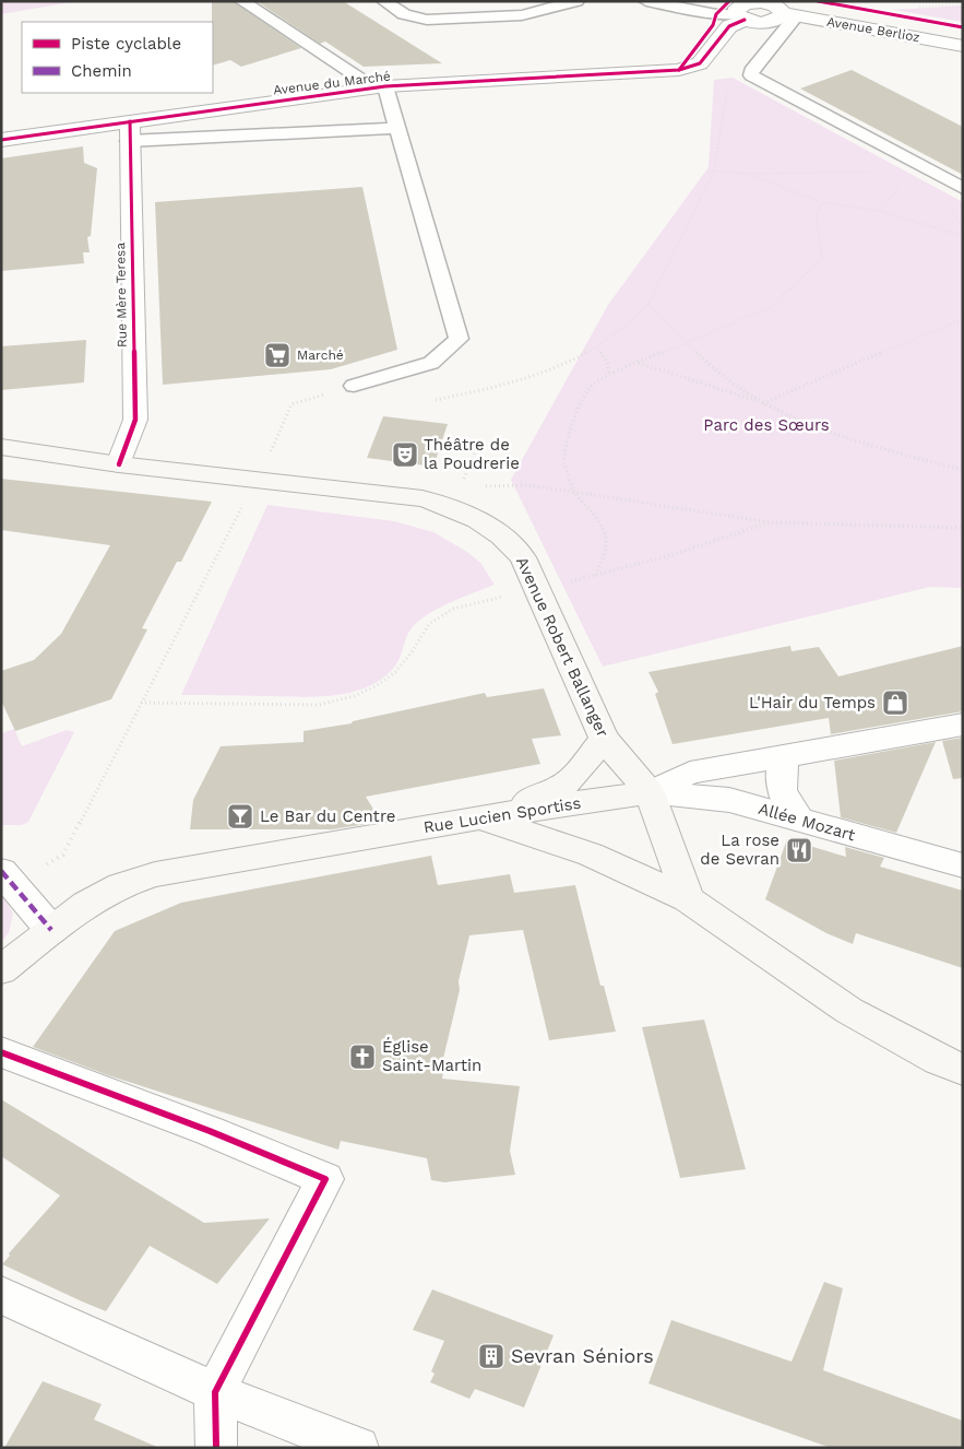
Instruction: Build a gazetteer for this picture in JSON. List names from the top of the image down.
{
  "streets": {
    "main road": ["Avenue Robert Ballanger", "Rue Lucien Sportiss"],
    "street": [
      "Avenue Berlioz",
      "Avenue du Marché",
      "Rue Mère Teresa",
      "Allée Mozart"
    ]
  },
  "crossings": [
    ["Avenue du Marché", "Rue Mère Teresa"],
    ["Rue Mère Teresa", "Avenue Robert Ballanger"],
    ["Avenue Robert Ballanger", "Rue Lucien Sportiss"],
    ["Avenue Robert Ballanger", "Allée Mozart"],
    ["Rue Lucien Sportiss", "Allée Mozart"]
  ],
  "parks": ["Parc des Sœurs"],
  "places": {
    "supermarket": ["Marché"],
    "theatre": ["Théâtre de la Poudrerie"],
    "shop": ["L'Hair du Temps"],
    "bar": ["Le Bar du Centre"],
    "restaurant": ["La rose de Sevran"],
    "church": ["Église Saint-Martin"],
    "building": ["Sevran Séniors"]
  },
  "legend": ["Piste cyclable", "Chemin"]
}
